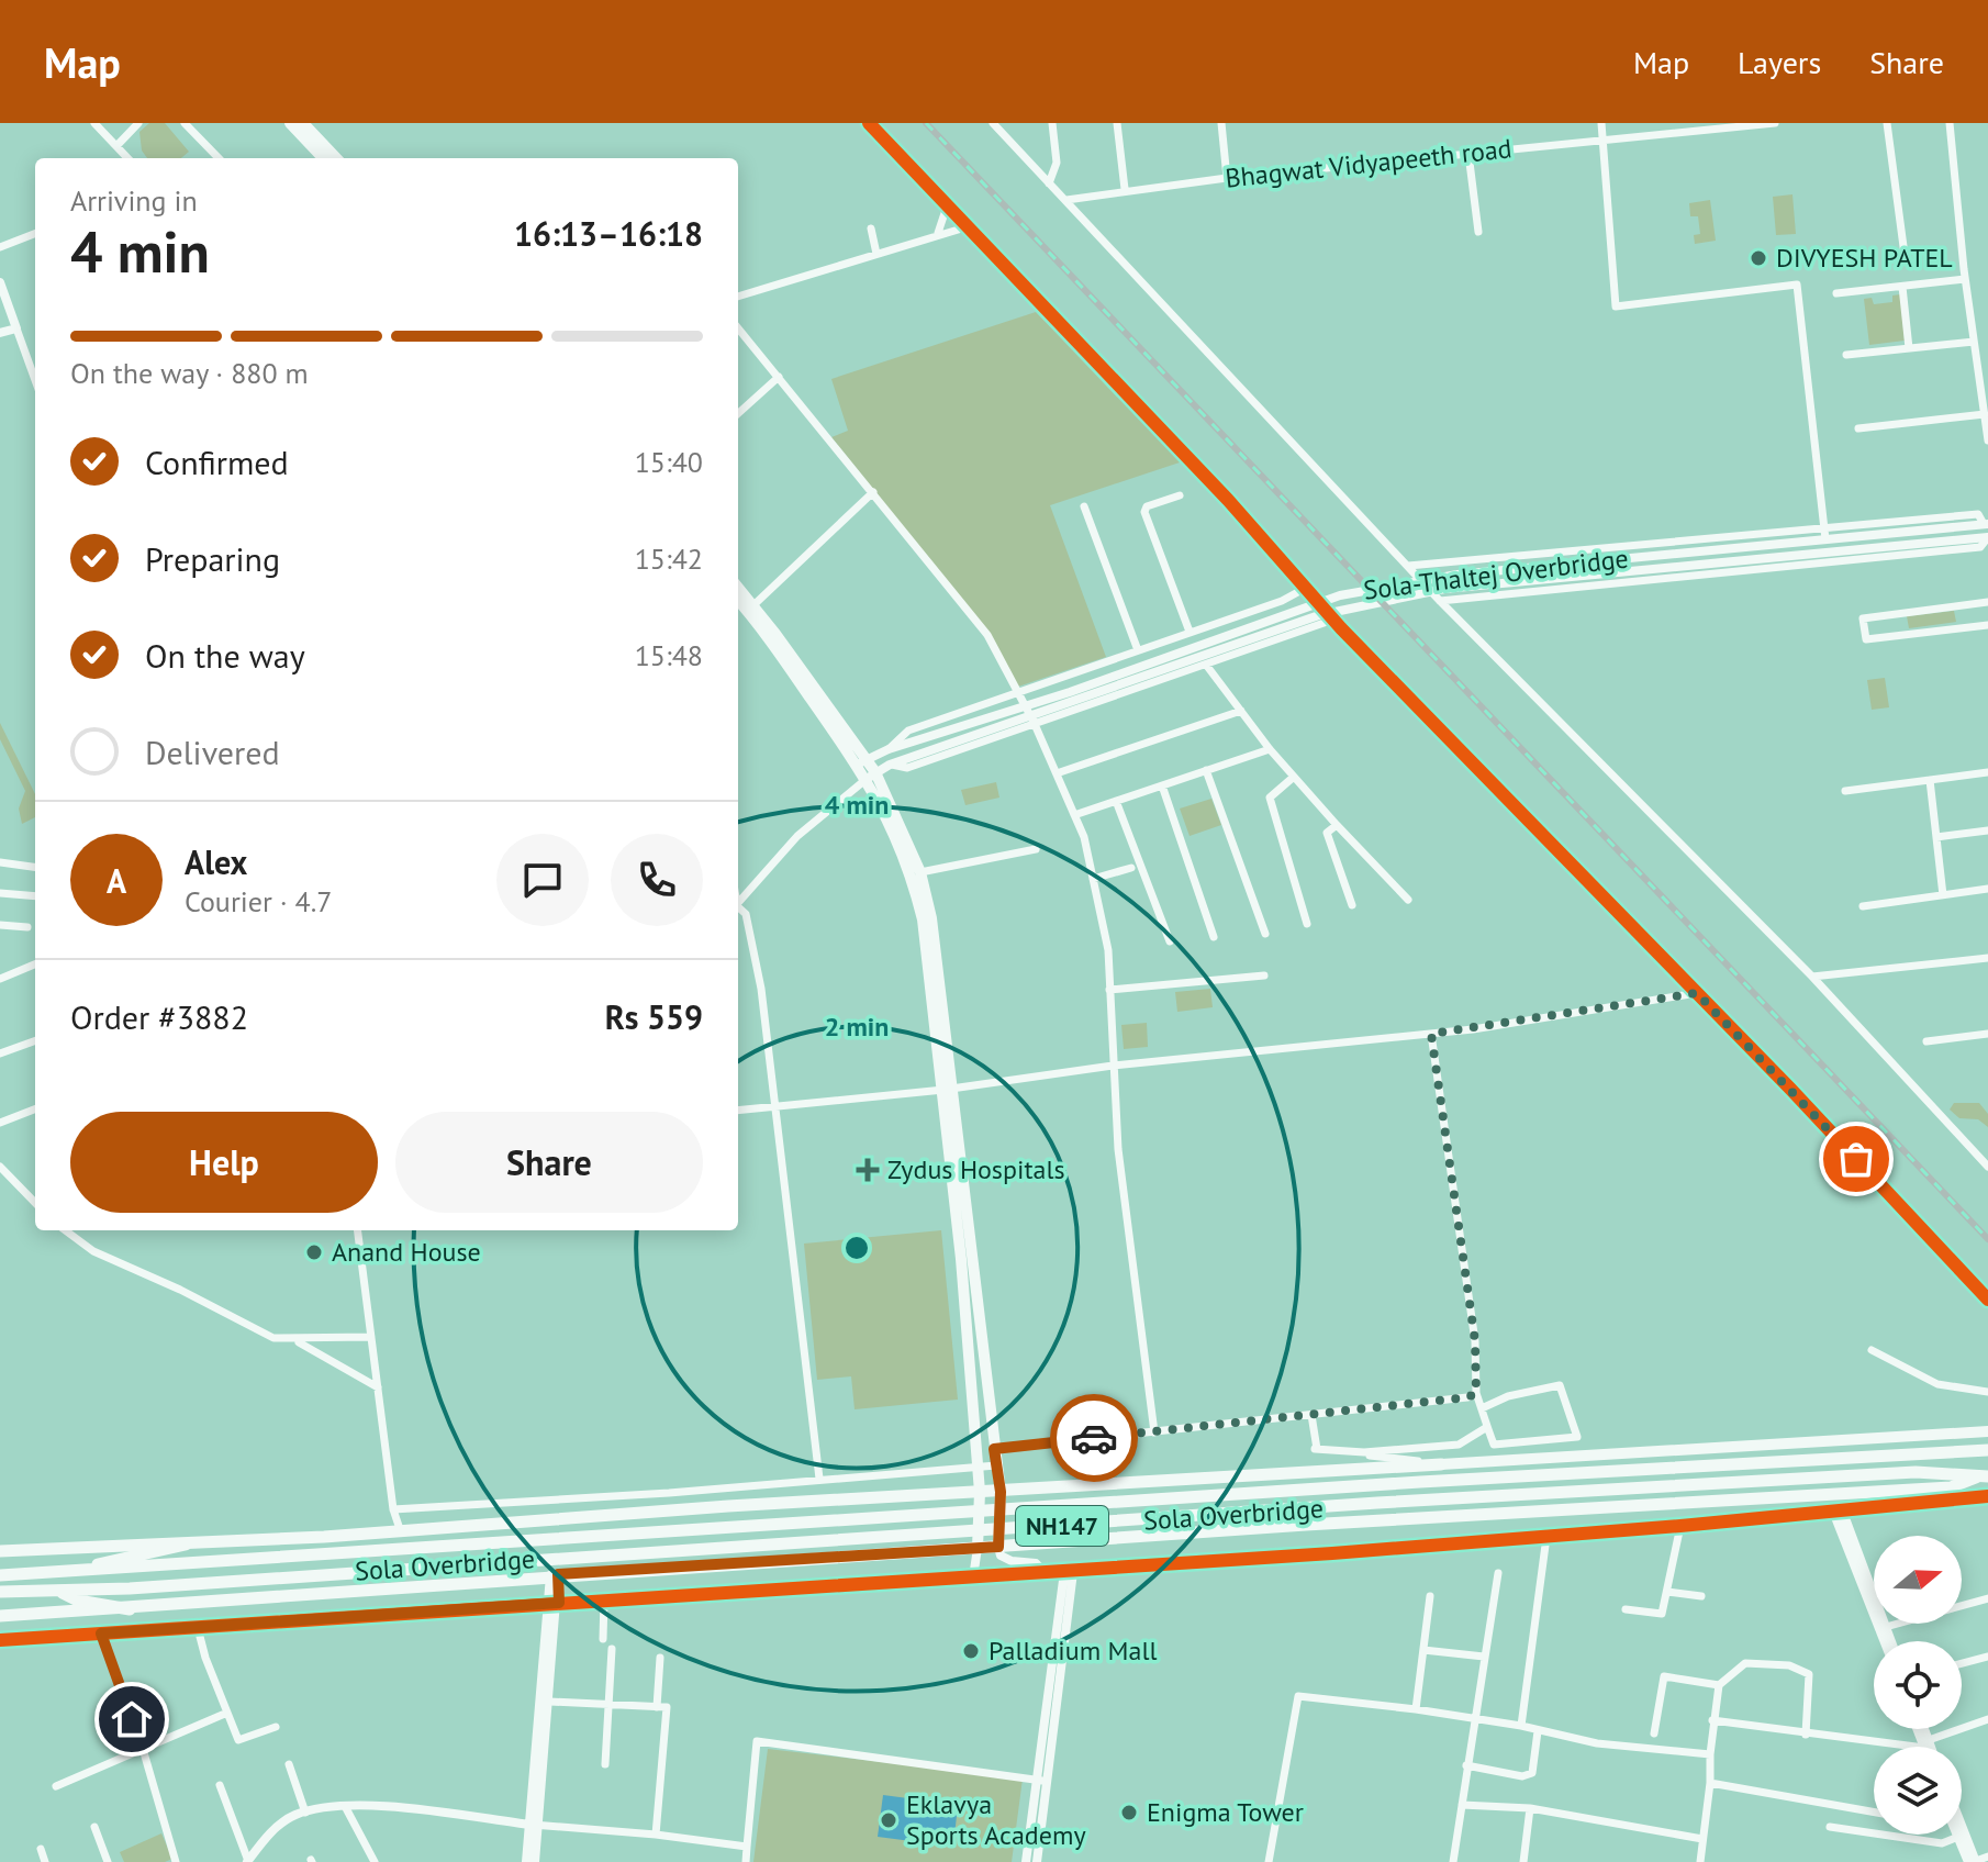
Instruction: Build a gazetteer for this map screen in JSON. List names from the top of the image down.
{
  "streets": {
    "main road": ["Sola Overbridge", "NH147"],
    "street": ["Bhagwat Vidyapeeth road", "Sola-Thaltej Overbridge"]
  },
  "crossings": [
    ["Sola Overbridge", "NH147"]
  ],
  "places": {
    "other": [
      "DIVYESH PATEL",
      "Anand House",
      "Palladium Mall",
      "Enigma Tower",
      "Eklavya Sports Academy"
    ],
    "health": ["Zydus Hospitals"]
  },
  "north": "right",
  "page": {
    "header": "Map",
    "nav": ["Map", "Layers", "Share"],
    "heading": ["4 min", "Arriving in", "16:13–16:18"],
    "panel": [
      "Alex",
      "Courier · 4.7",
      "Order #3882",
      "Rs 559"
    ],
    "bar": "On the way · 880 m",
    "list": [
      ["Confirmed", "15:40"],
      ["Preparing", "15:42"],
      ["On the way", "15:48"],
      "Delivered"
    ],
    "round": "A",
    "buttons": ["Help", "Share"]
  },
  "rings": ["4 min", "2 min"]
}
